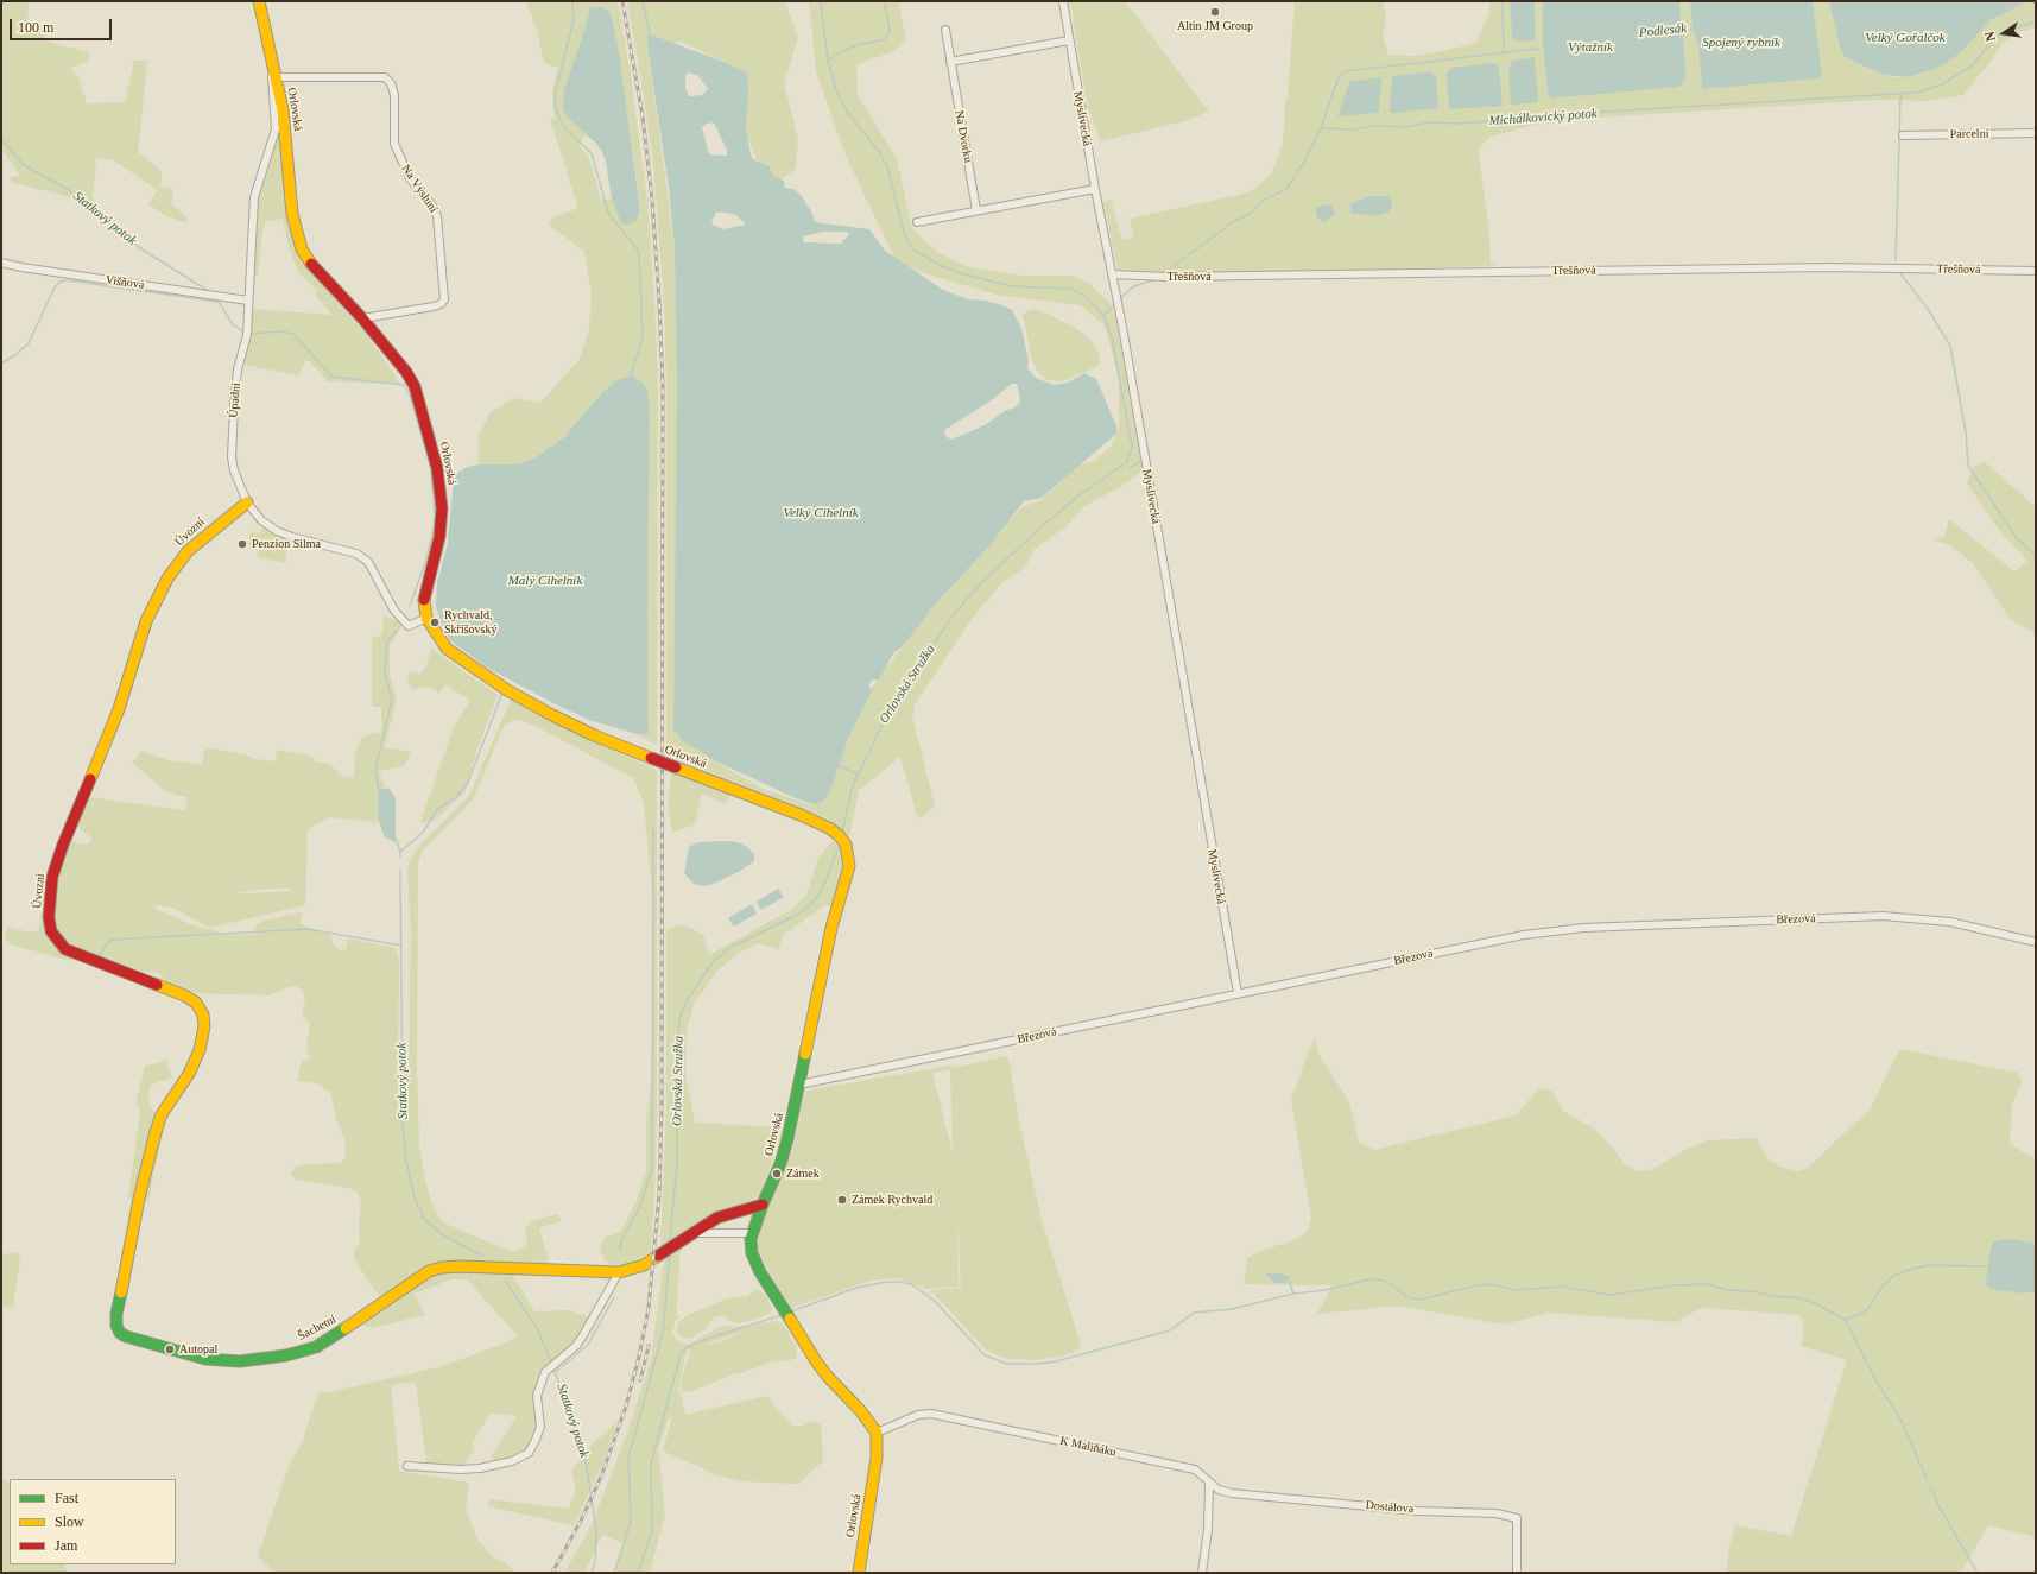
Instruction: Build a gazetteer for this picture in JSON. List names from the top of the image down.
{
  "streets": {
    "main road": ["Orlovská", "Úvozní", "Šachetní"],
    "street": [
      "Myslivecká",
      "Parcelní",
      "Na Dvorku",
      "Na Výsluní",
      "Třešňová",
      "Višňová",
      "Úpadní",
      "Březová",
      "K Maliňáku",
      "Dostálova"
    ]
  },
  "crossings": [
    ["Orlovská", "Na Výsluní"],
    ["Orlovská", "Úpadní"],
    ["Orlovská", "Březová"],
    ["Orlovská", "Šachetní"],
    ["Orlovská", "K Maliňáku"],
    ["Myslivecká", "Třešňová"],
    ["Myslivecká", "Březová"],
    ["Višňová", "Úpadní"],
    ["Úpadní", "Úvozní"],
    ["Úvozní", "Šachetní"],
    ["K Maliňáku", "Dostálova"]
  ],
  "water": [
    "Podlesák",
    "Velký Gořalčok",
    "Spojený rybník",
    "Výtažník",
    "Michálkovický potok",
    "Statkový potok",
    "Velký Cihelník",
    "Malý Cihelník",
    "Orlovská Stružka"
  ],
  "places": [
    "Altin JM Group",
    "Penzion Silma",
    "Rychvald, Skříšovský",
    "Zámek",
    "Zámek Rychvald",
    "Autopal"
  ],
  "legend": ["Fast", "Slow", "Jam"],
  "scale_bar": "100 m",
  "north": "left"
}
